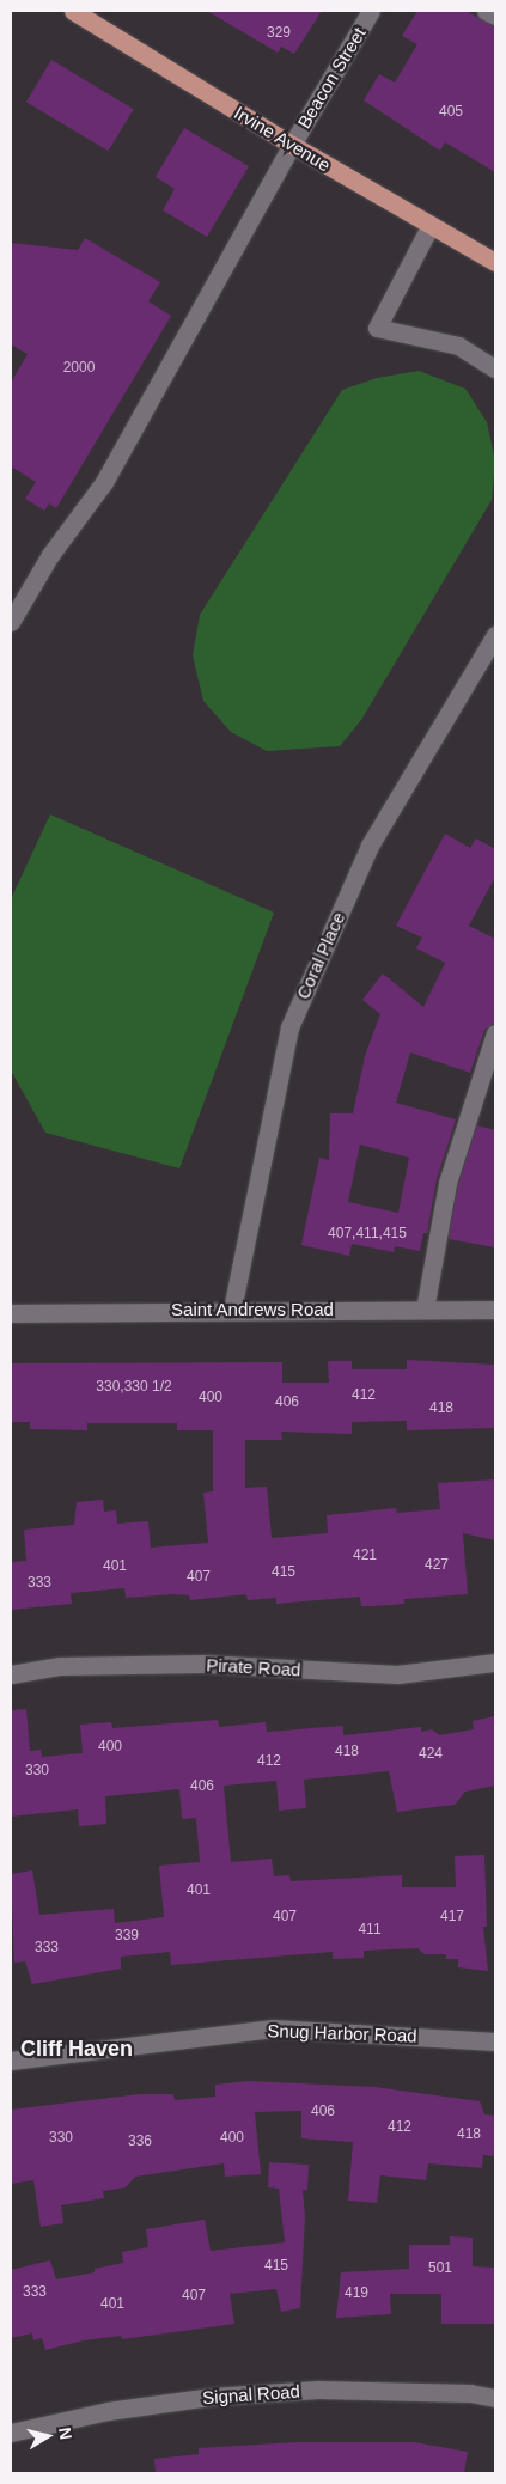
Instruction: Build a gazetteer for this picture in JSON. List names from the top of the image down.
{
  "streets": {
    "main road": ["Irvine Avenue"],
    "street": [
      "Beacon Street",
      "Coral Place",
      "Saint Andrews Road",
      "Pirate Road",
      "Snug Harbor Road",
      "Signal Road"
    ]
  },
  "crossings": [
    ["Beacon Street", "Irvine Avenue"],
    ["Coral Place", "Saint Andrews Road"]
  ],
  "districts": ["Cliff Haven"],
  "house_numbers": [
    "329",
    "405",
    "2000",
    "407,411,415",
    "330,330 1/2",
    "412",
    "400",
    "406",
    "418",
    "421",
    "427",
    "401",
    "415",
    "407",
    "333",
    "400",
    "418",
    "424",
    "412",
    "330",
    "406",
    "401",
    "407",
    "417",
    "411",
    "339",
    "333",
    "406",
    "412",
    "418",
    "330",
    "400",
    "336",
    "415",
    "501",
    "333",
    "419",
    "407",
    "401"
  ],
  "north": "right"
}
